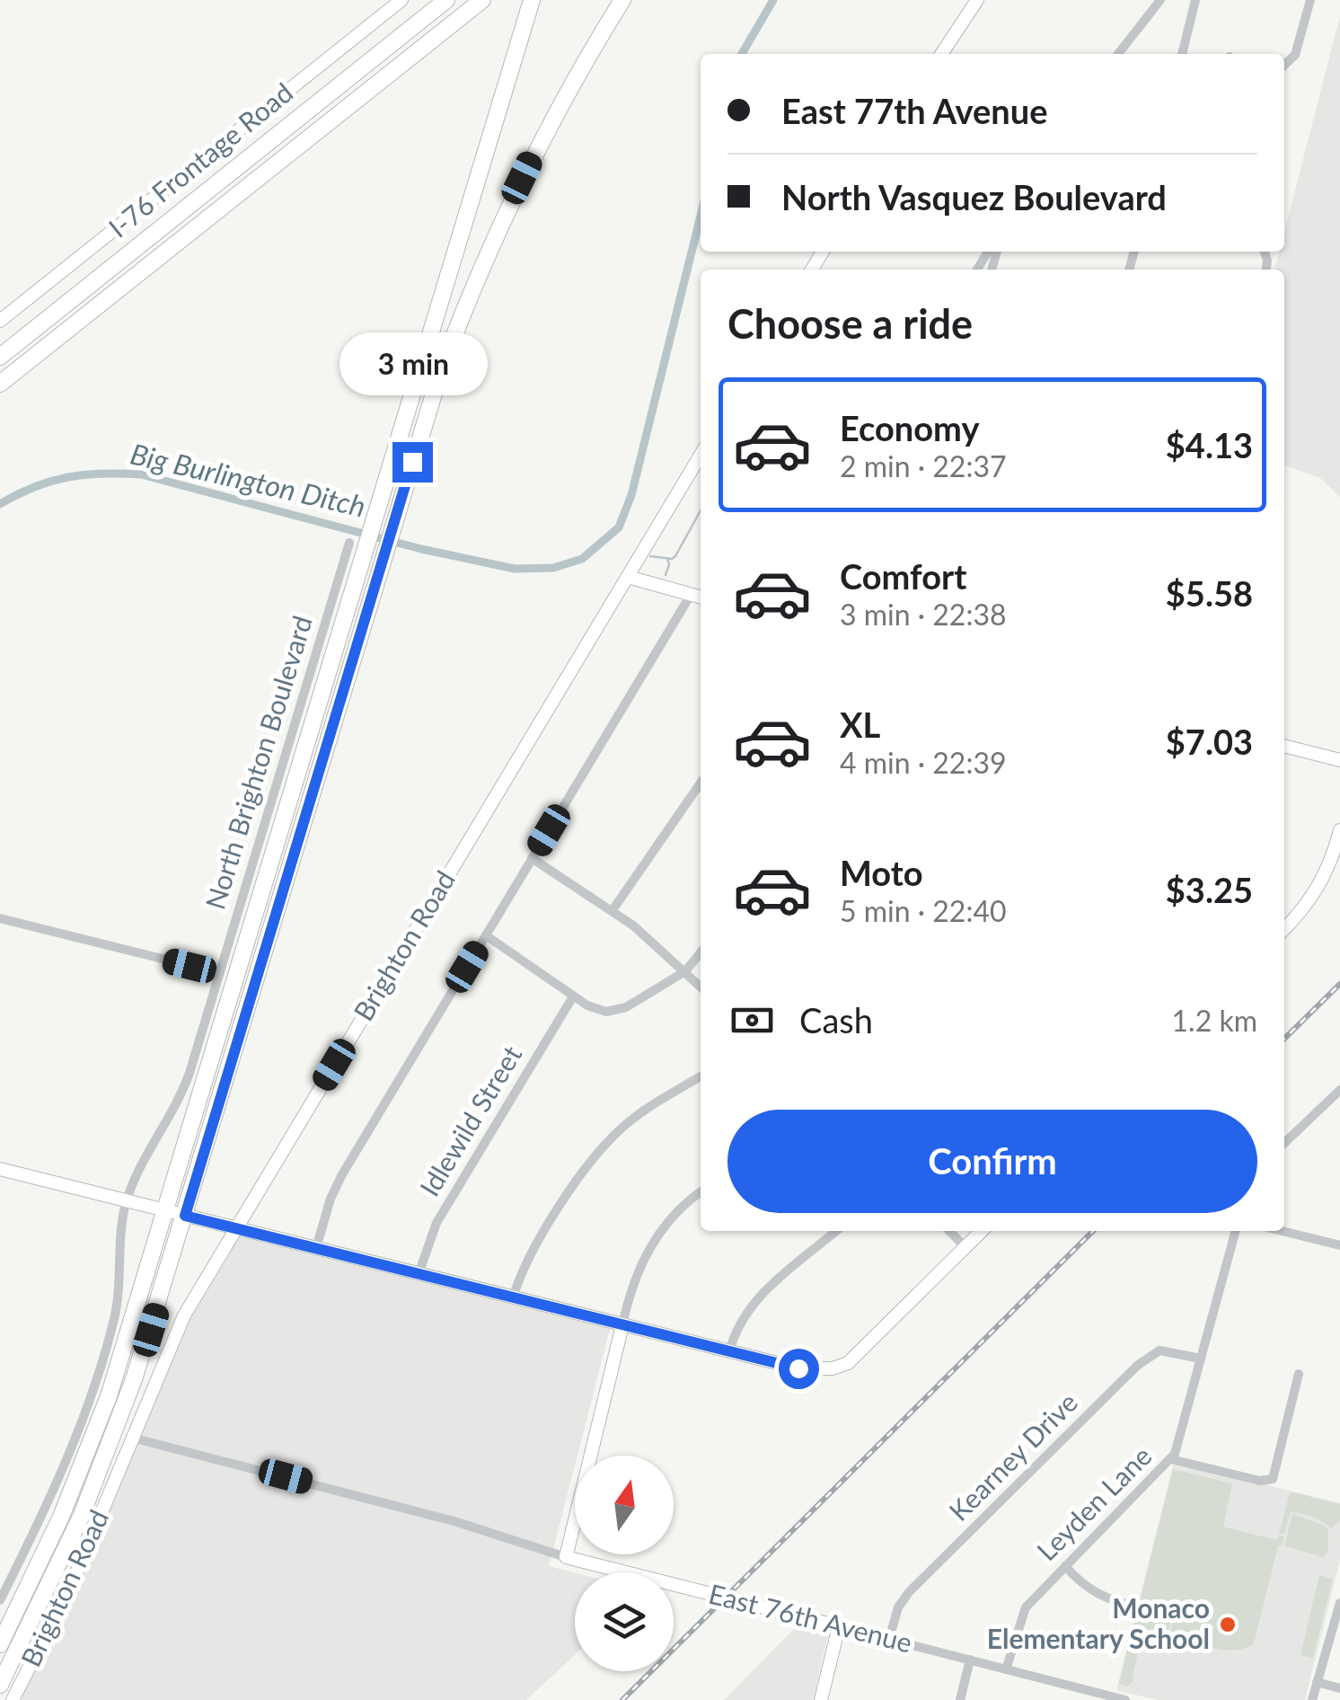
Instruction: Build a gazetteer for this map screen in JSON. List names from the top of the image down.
{
  "streets": {
    "street": [
      "I-76 Frontage Road",
      "North Brighton Boulevard",
      "Brighton Road",
      "Idlewild Street",
      "Kearney Drive",
      "Leyden Lane",
      "East 76th Avenue"
    ]
  },
  "crossings": [
    ["Brighton Road", "East 76th Avenue"],
    ["Kearney Drive", "Leyden Lane"],
    ["Kearney Drive", "East 76th Avenue"],
    ["Leyden Lane", "East 76th Avenue"]
  ],
  "water": ["Big Burlington Ditch"],
  "places": ["Monaco Elementary School"],
  "north": "top",
  "page": {
    "banner": ["East 77th Avenue", "North Vasquez Boulevard"],
    "heading": "Choose a ride",
    "bubble": "3 min",
    "list": [
      {
        "name": "Economy",
        "note": "2 min · 22:37",
        "value": "$4.13"
      },
      {
        "name": "Comfort",
        "note": "3 min · 22:38",
        "value": "$5.58"
      },
      {
        "name": "XL",
        "note": "4 min · 22:39",
        "value": "$7.03"
      },
      {
        "name": "Moto",
        "note": "5 min · 22:40",
        "value": "$3.25"
      }
    ],
    "pay": ["Cash", "1.2 km"],
    "buttons": "Confirm"
  }
}
